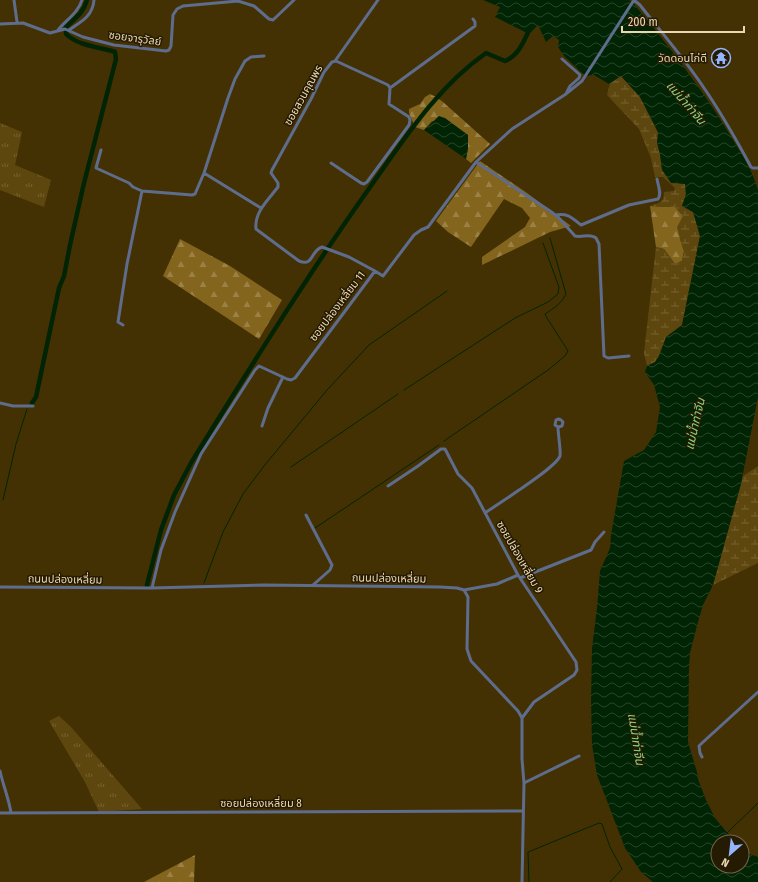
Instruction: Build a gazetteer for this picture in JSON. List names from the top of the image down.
{
  "streets": {
    "street": [
      "ซอยจารุวัลย์",
      "ซอยสวนคุณพร",
      "ซอยปล่องเหลี่ยม 11",
      "ซอยปล่องเหลี่ยม 9",
      "ถนนปล่องเหลี่ยม",
      "ซอยปล่องเหลี่ยม 8"
    ]
  },
  "crossings": [
    ["ซอยสวนคุณพร", "ซอยปล่องเหลี่ยม 11"],
    ["ซอยปล่องเหลี่ยม 9", "ถนนปล่องเหลี่ยม"]
  ],
  "water": ["แม่น้ำท่าจีน"],
  "places": {
    "temple": ["วัดดอนไก่ดี"]
  },
  "scale_bar": "200 m",
  "north": "bottom left"
}
